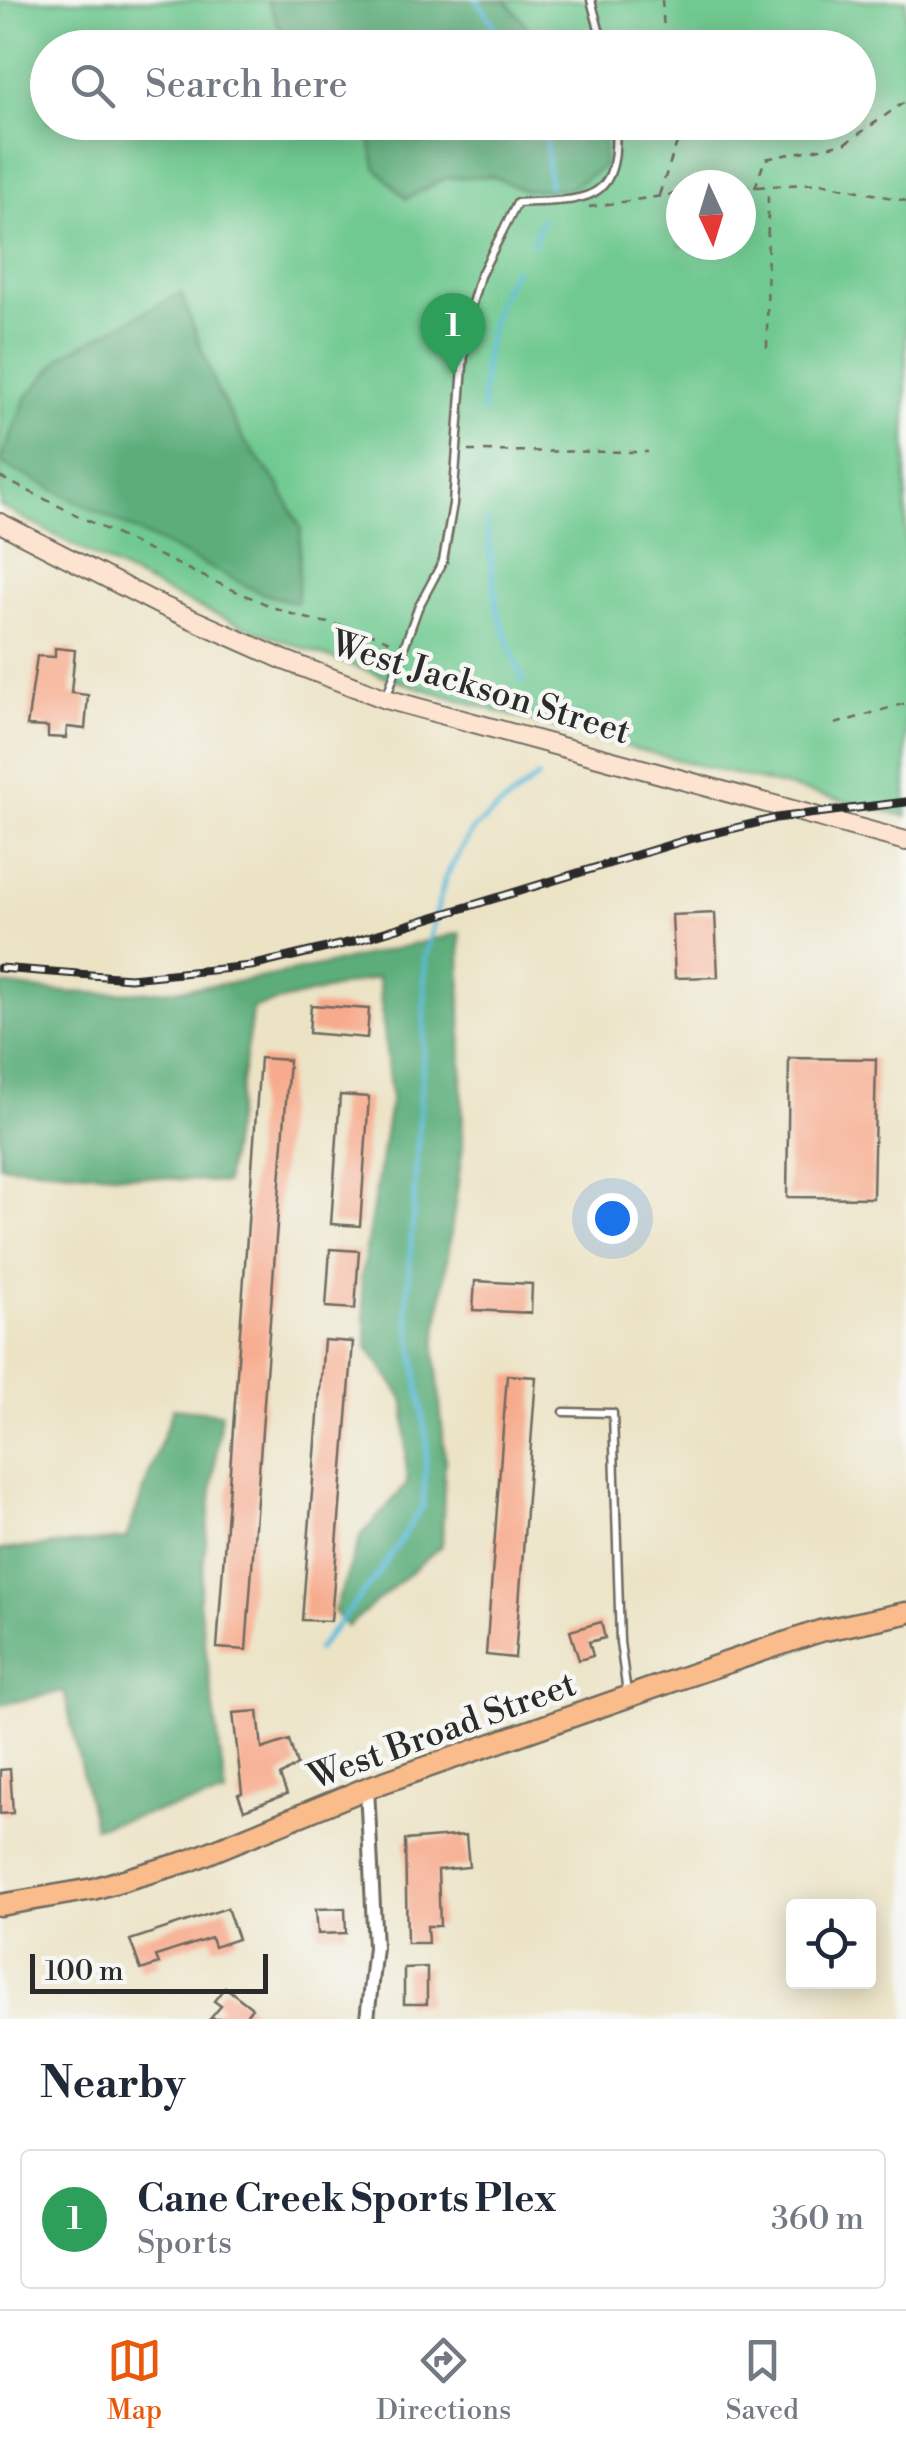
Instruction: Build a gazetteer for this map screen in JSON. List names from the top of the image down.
{
  "streets": {
    "main road": ["West Broad Street"],
    "street": ["West Jackson Street"]
  },
  "scale_bar": "100 m",
  "north": "bottom",
  "page": {
    "search": "Search here",
    "pins": "1",
    "scale": "100 m",
    "heading": "Nearby",
    "list": [
      {
        "mark": "1",
        "name": "Cane Creek Sports Plex",
        "note": "Sports",
        "value": "360 m"
      }
    ],
    "nav": ["Map", "Directions", "Saved"]
  }
}
